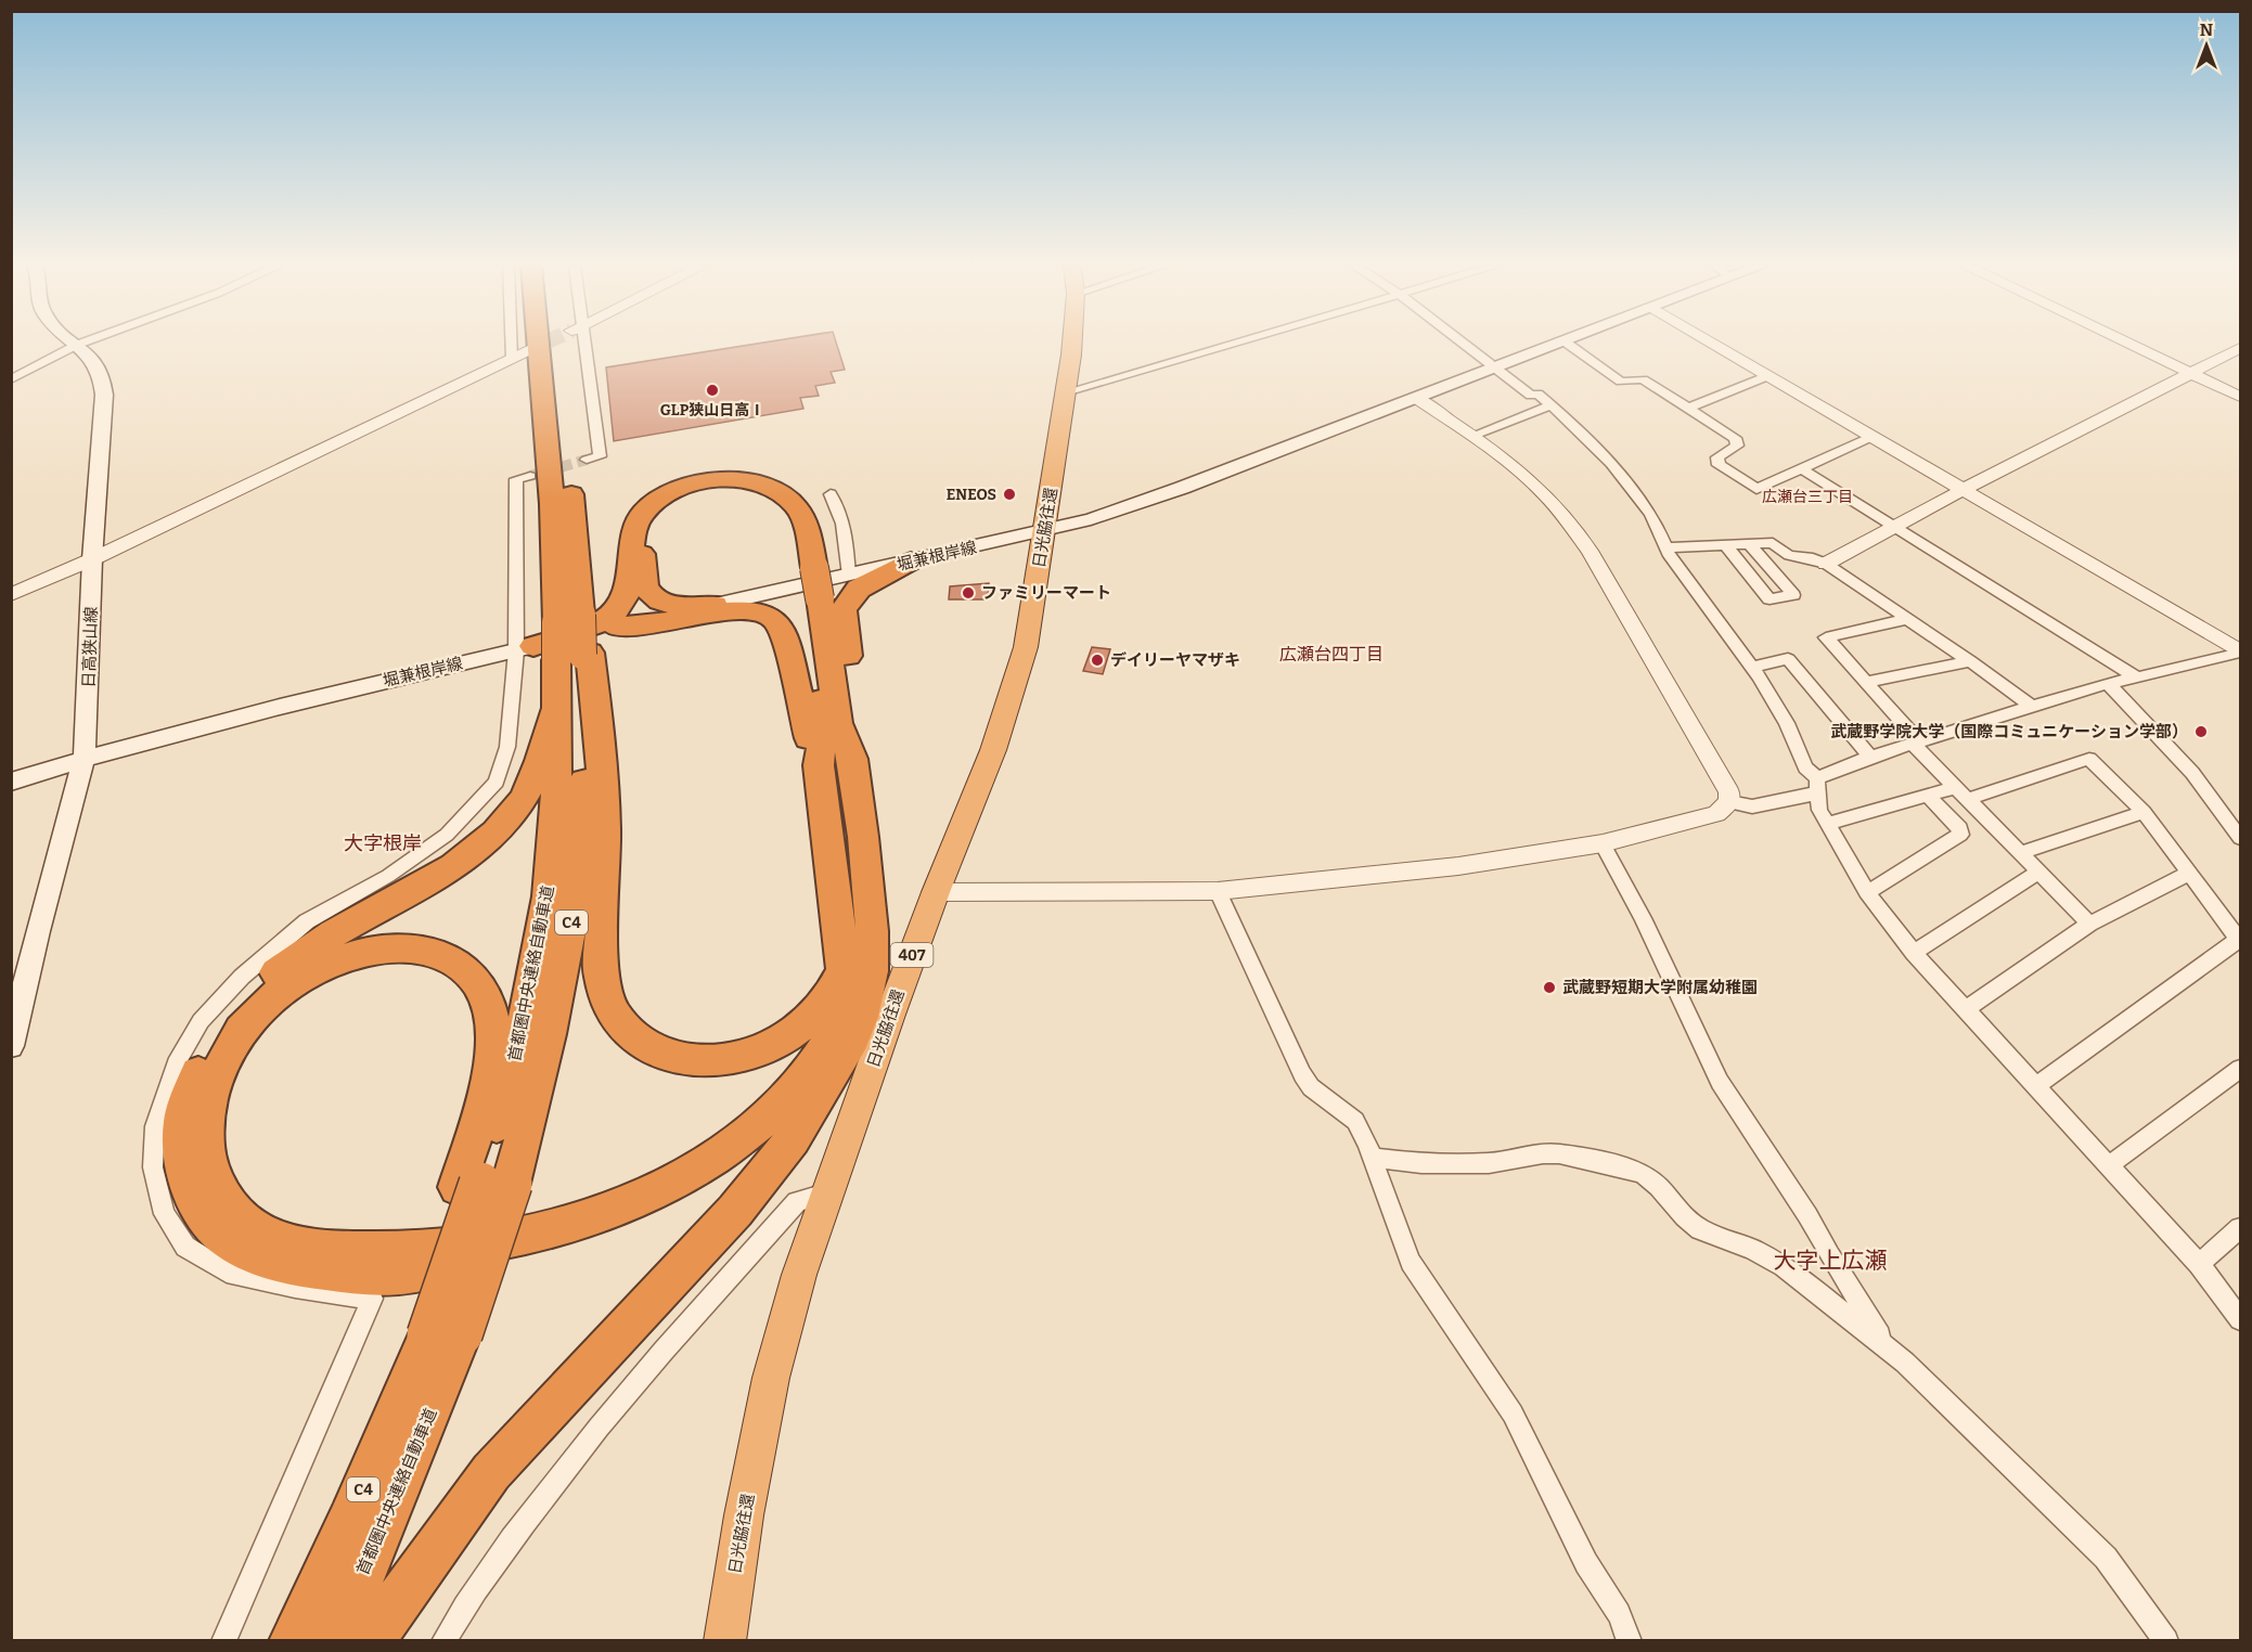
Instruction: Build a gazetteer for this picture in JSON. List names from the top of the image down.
{
  "streets": {
    "highway": [
      "日光脇往還",
      "C4",
      "407",
      "首都圏中央連絡自動車道"
    ],
    "main road": ["堀兼根岸線", "日高狭山線"]
  },
  "crossings": [
    ["日光脇往還", "堀兼根岸線"],
    ["堀兼根岸線", "日高狭山線"],
    ["堀兼根岸線", "首都圏中央連絡自動車道"]
  ],
  "districts": [
    "広瀬台三丁目",
    "広瀬台四丁目",
    "大字根岸",
    "大字上広瀬"
  ],
  "places": [
    "GLP狭山日高Ⅰ",
    "ENEOS",
    "ファミリーマート",
    "デイリーヤマザキ",
    "武蔵野学院大学（国際コミュニケーション学部）",
    "武蔵野短期大学附属幼稚園"
  ],
  "north": "top"
}
